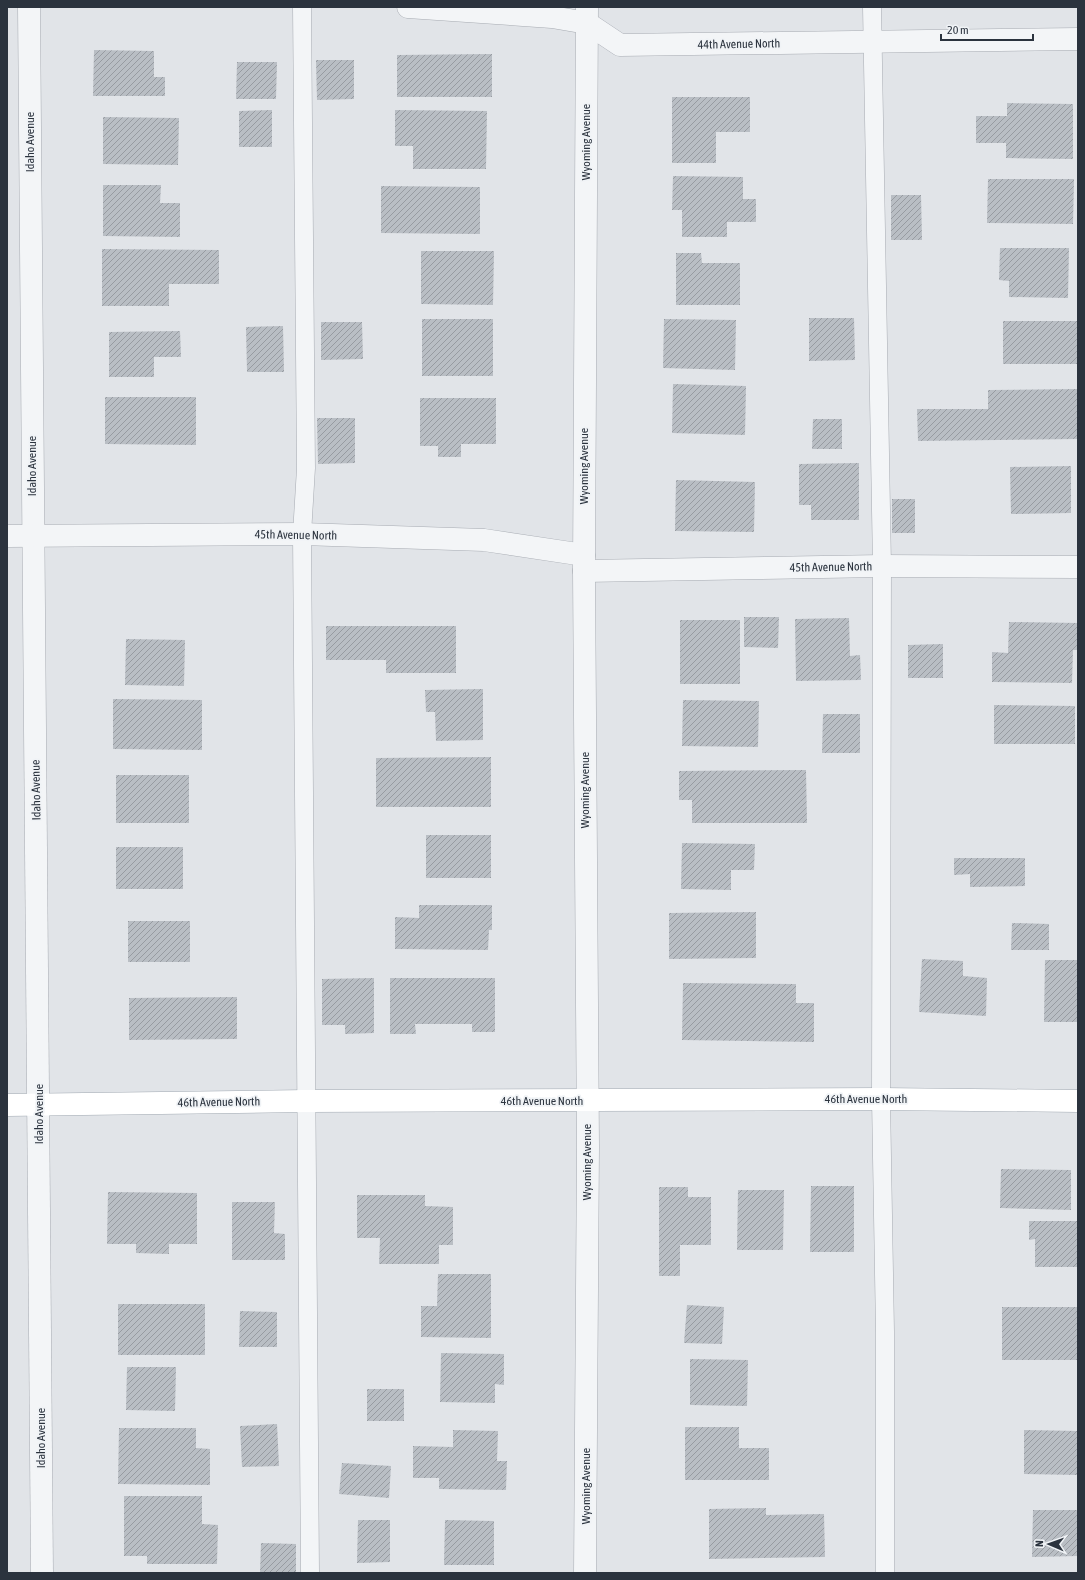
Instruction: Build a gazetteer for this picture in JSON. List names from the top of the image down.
{
  "streets": {
    "main road": ["46th Avenue North"],
    "street": [
      "44th Avenue North",
      "Idaho Avenue",
      "Wyoming Avenue",
      "45th Avenue North"
    ]
  },
  "crossings": [
    ["44th Avenue North", "Wyoming Avenue"],
    ["Idaho Avenue", "45th Avenue North"],
    ["Idaho Avenue", "46th Avenue North"],
    ["Wyoming Avenue", "45th Avenue North"],
    ["Wyoming Avenue", "46th Avenue North"]
  ],
  "scale_bar": "20 m",
  "north": "left"
}
